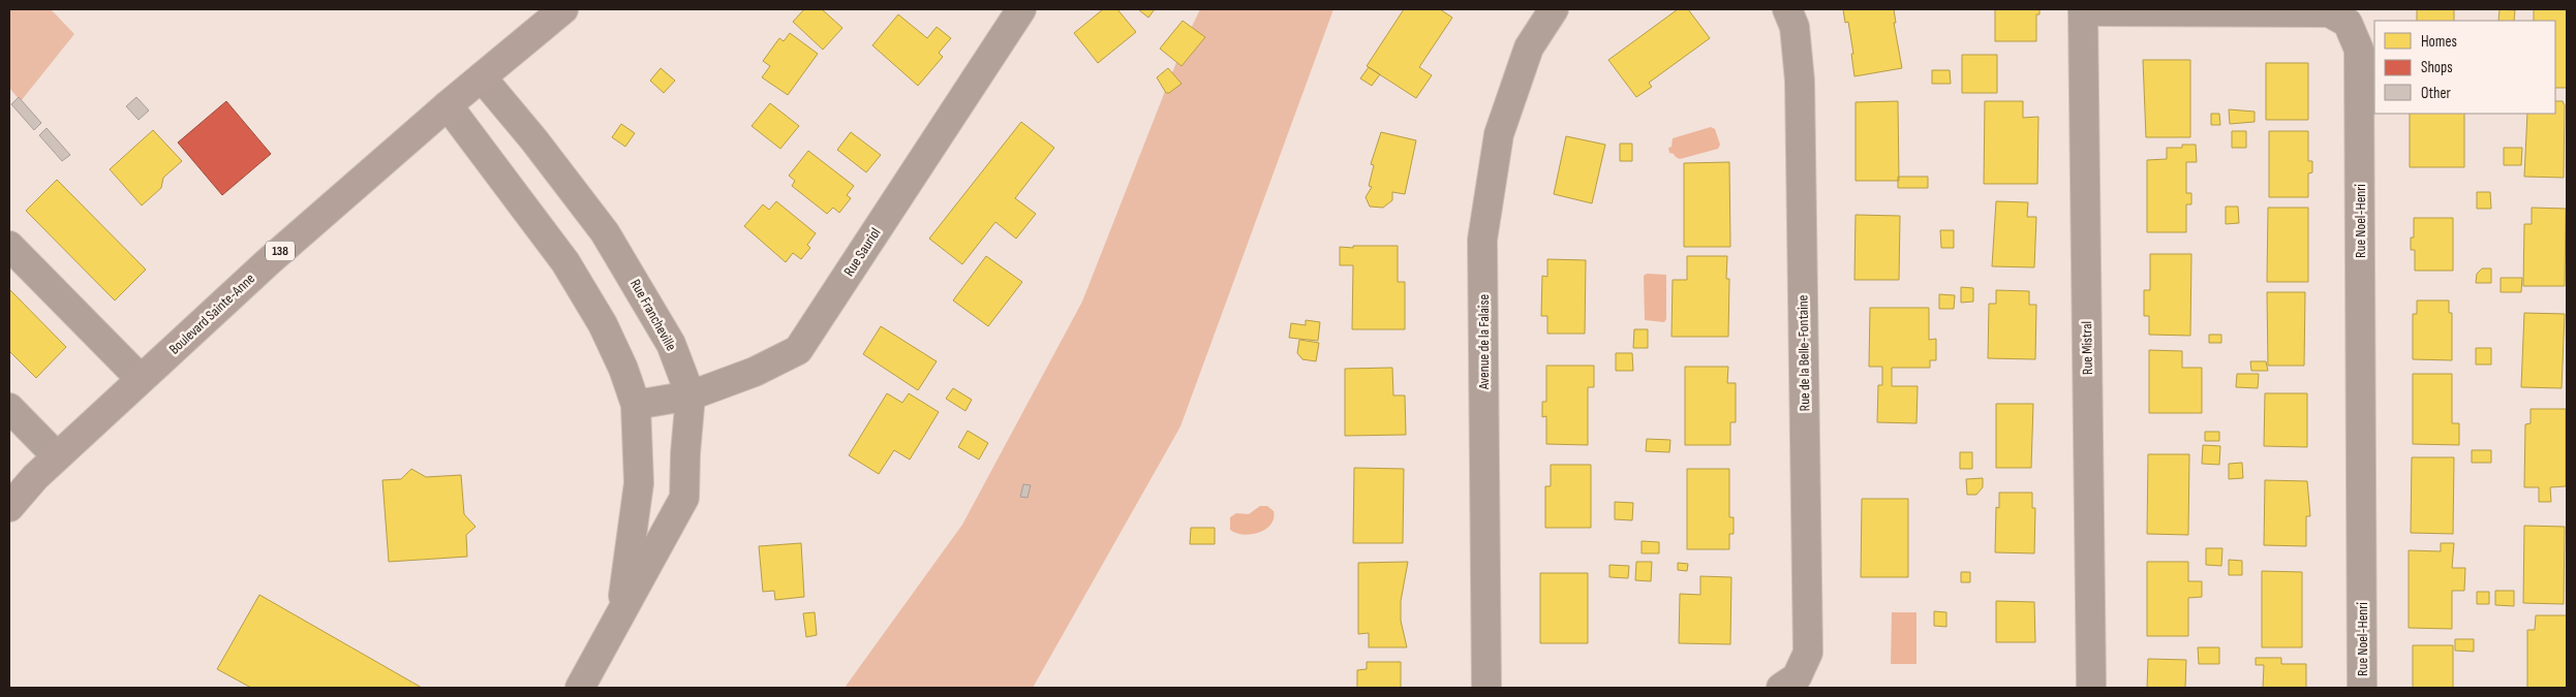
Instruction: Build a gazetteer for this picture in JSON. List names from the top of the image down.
{
  "streets": {
    "main road": ["138", "Boulevard Sainte-Anne"],
    "street": [
      "Rue Noel-Henri",
      "Rue Sauriol",
      "Rue Francheville",
      "Avenue de la Falaise",
      "Rue Mistral",
      "Rue de la Belle-Fontaine"
    ]
  },
  "crossings": [
    ["Rue Noel-Henri", "Rue Mistral"],
    ["Rue Sauriol", "Rue Francheville"],
    ["Boulevard Sainte-Anne", "Rue Francheville"]
  ],
  "legend": ["Homes", "Shops", "Other"]
}
